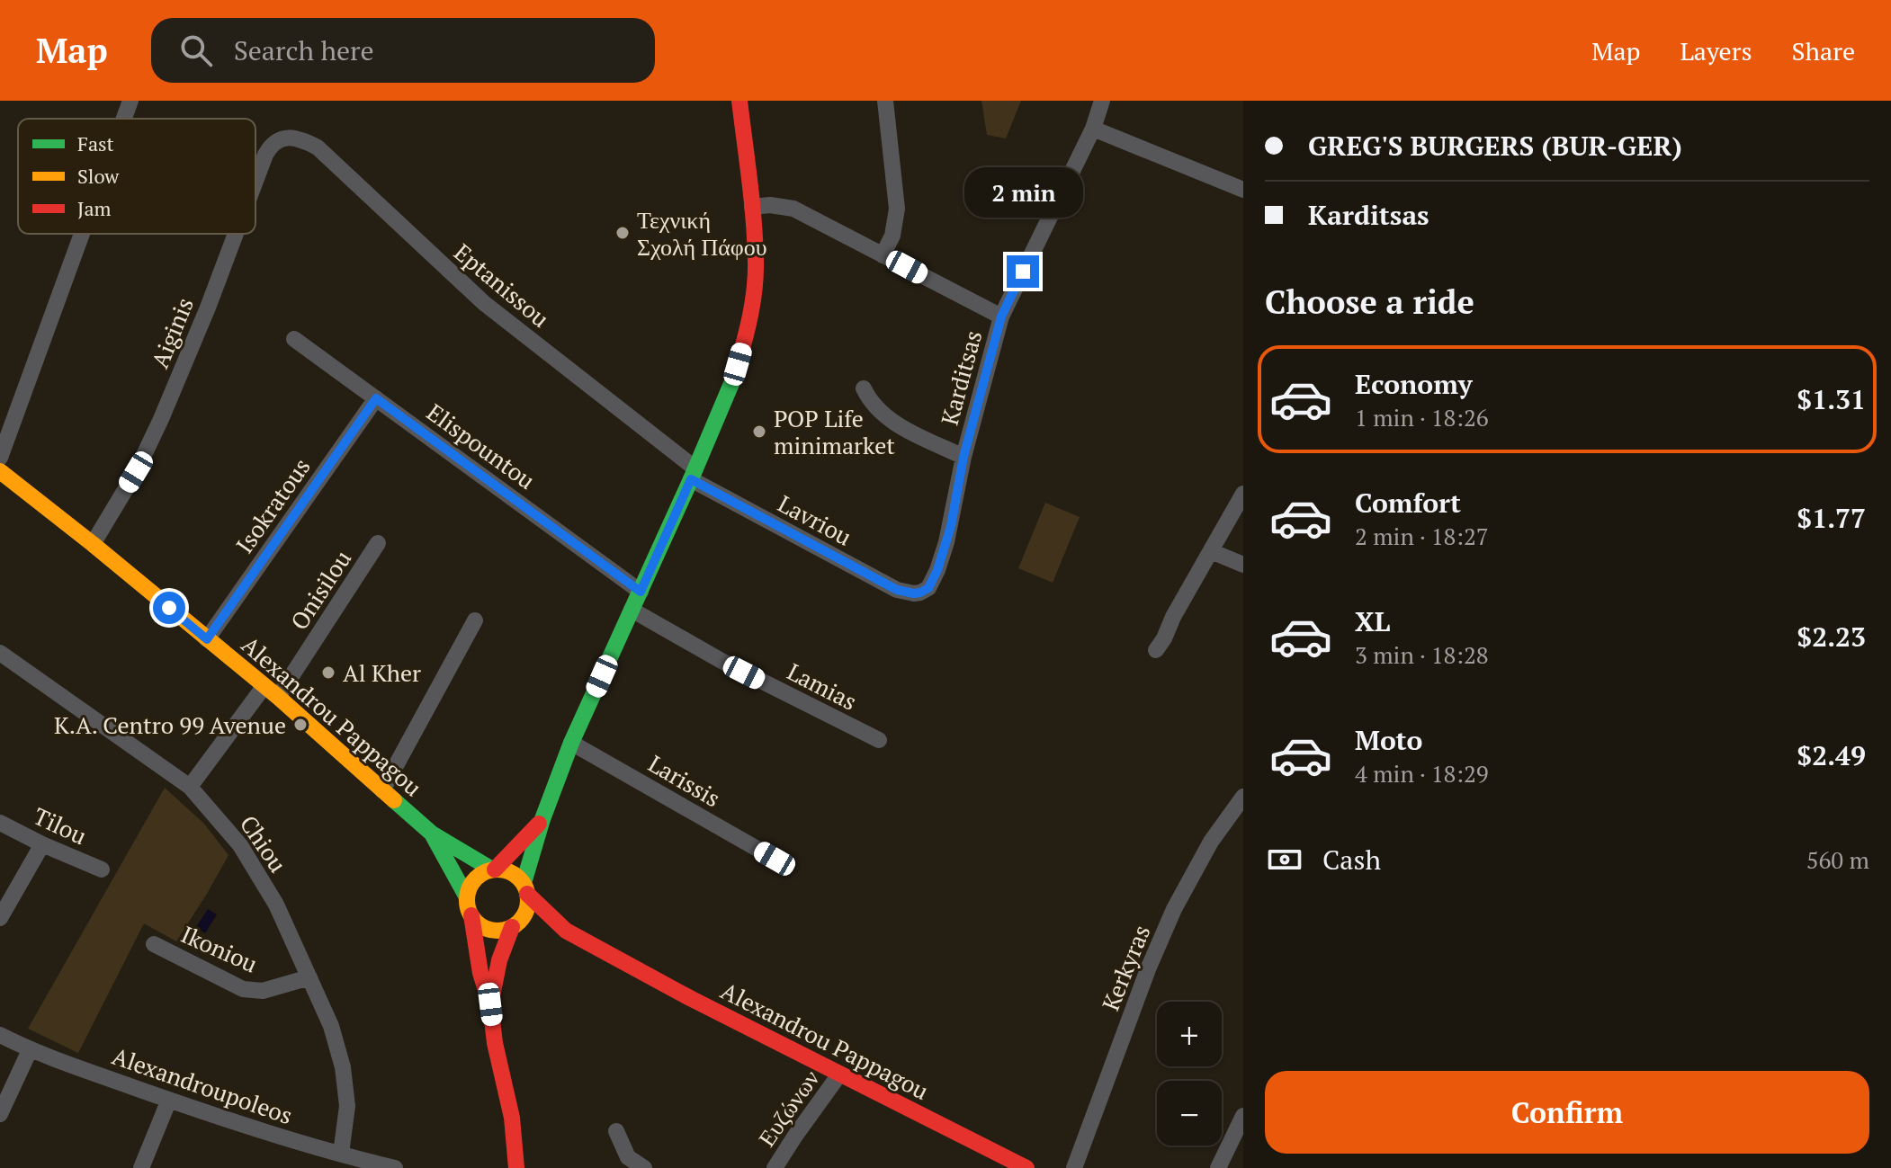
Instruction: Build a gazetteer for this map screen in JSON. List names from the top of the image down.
{
  "streets": {
    "street": [
      "Eptanissou",
      "Aiginis",
      "Karditsas",
      "Elispountou",
      "Isokratous",
      "Lavriou",
      "Onisilou",
      "Lamias",
      "Alexandrou Pappagou",
      "Larissis",
      "Tilou",
      "Chiou",
      "Ikoniou",
      "Kerkyras",
      "Alexandroupoleos",
      "Ευζώνων"
    ]
  },
  "crossings": [
    ["Eptanissou", "Aiginis"],
    ["Eptanissou", "Lavriou"],
    ["Aiginis", "Alexandrou Pappagou"],
    ["Karditsas", "Lavriou"],
    ["Elispountou", "Isokratous"],
    ["Isokratous", "Alexandrou Pappagou"],
    ["Onisilou", "Alexandrou Pappagou"],
    ["Alexandrou Pappagou", "Ευζώνων"],
    ["Chiou", "Ikoniou"],
    ["Chiou", "Alexandroupoleos"]
  ],
  "places": [
    "Τεχνική Σχολή Πάφου",
    "POP Life minimarket",
    "Al Kher",
    "K.A. Centro 99 Avenue"
  ],
  "legend": ["Fast", "Slow", "Jam"],
  "page": {
    "header": "Map",
    "search": "Search here",
    "nav": ["Map", "Layers", "Share"],
    "banner": ["GREG'S BURGERS (BUR-GER)", "Karditsas"],
    "bubble": "2 min",
    "heading": "Choose a ride",
    "list": [
      {
        "name": "Economy",
        "note": "1 min · 18:26",
        "value": "$1.31"
      },
      {
        "name": "Comfort",
        "note": "2 min · 18:27",
        "value": "$1.77"
      },
      {
        "name": "XL",
        "note": "3 min · 18:28",
        "value": "$2.23"
      },
      {
        "name": "Moto",
        "note": "4 min · 18:29",
        "value": "$2.49"
      }
    ],
    "pay": ["Cash", "560 m"],
    "map_buttons": ["+", "−"],
    "buttons": "Confirm"
  }
}
